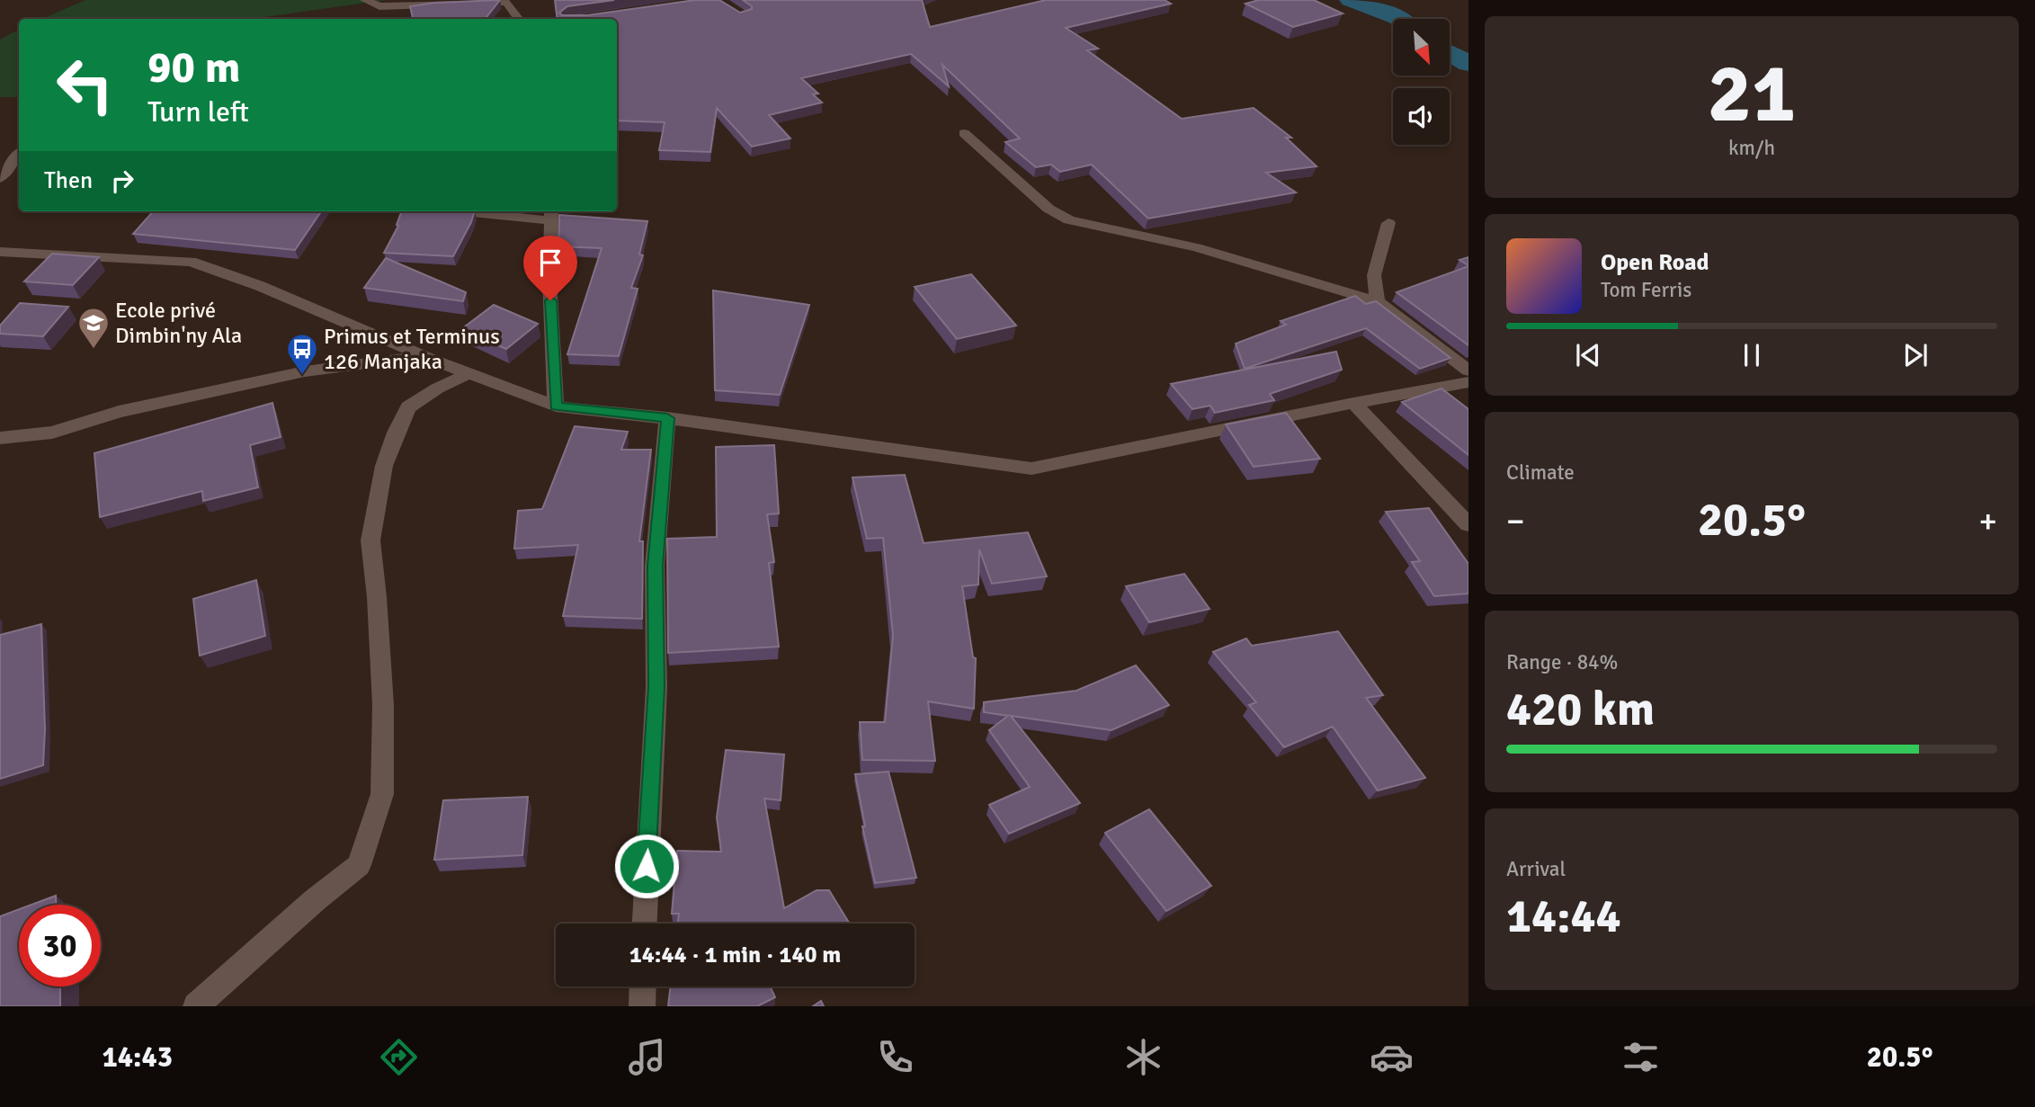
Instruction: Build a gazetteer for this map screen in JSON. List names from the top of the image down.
{
  "places": {
    "school or university": ["Ecole privé Dimbin'ny Ala"],
    "bus stop": ["Primus et Terminus 126 Manjaka"]
  },
  "north": "bottom right",
  "page": {
    "tile": [
      ["21", "km/h"],
      "Climate",
      ["Range · 84%", "420 km"],
      ["Arrival", "14:44"]
    ],
    "turn": ["90 m", "Turn left"],
    "then": "Then",
    "song": ["Open Road", "Tom Ferris"],
    "heat": ["−", "20.5°", "+"],
    "limit": "30",
    "trip": "14:44 · 1 min · 140 m",
    "tabs": ["14:43", "20.5°"]
  }
}
